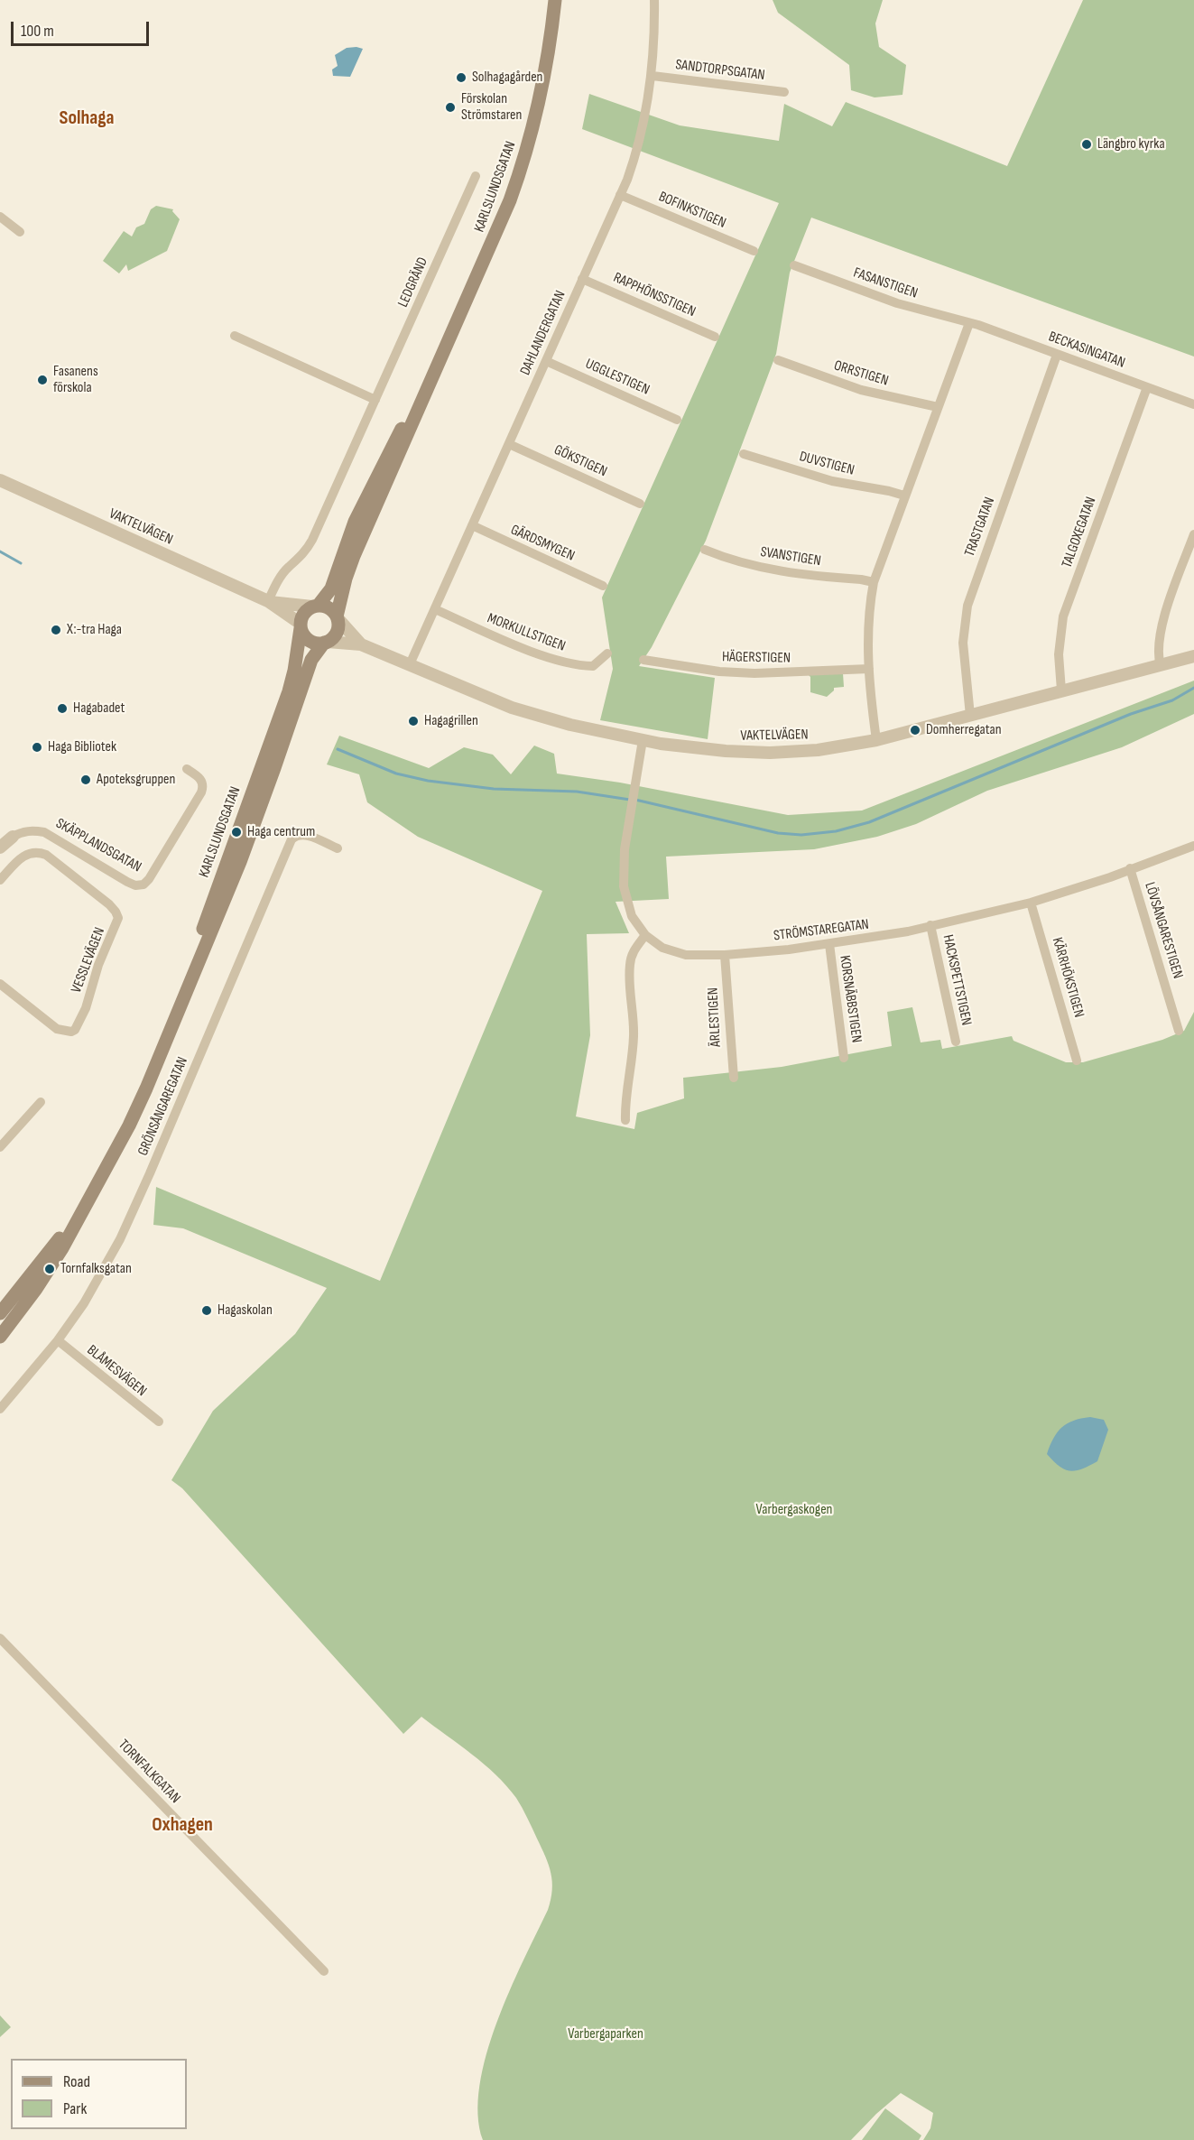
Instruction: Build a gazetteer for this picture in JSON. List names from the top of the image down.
{
  "streets": {
    "main road": ["KARLSLUNDSGATAN"],
    "street": [
      "SANDTORPSGATAN",
      "BOFINKSTIGEN",
      "LEDGRÄND",
      "FASANSTIGEN",
      "RAPPHÖNSSTIGEN",
      "DAHLANDERGATAN",
      "BECKASINGATAN",
      "ORRSTIGEN",
      "UGGLESTIGEN",
      "GÖKSTIGEN",
      "DUVSTIGEN",
      "VAKTELVÄGEN",
      "TRASTGATAN",
      "TALGOXEGATAN",
      "GÄRDSMYGEN",
      "SVANSTIGEN",
      "MORKULLSTIGEN",
      "HÄGERSTIGEN",
      "SKÄPPLANDSGATAN",
      "STRÖMSTAREGATAN",
      "LÖVSÅNGARESTIGEN",
      "VESSLEVÄGEN",
      "KÄRRHÖKSTIGEN",
      "HACKSPETTSTIGEN",
      "KORSNÄBBSTIGEN",
      "ÄRLESTIGEN",
      "GRÖNSÅNGAREGATAN",
      "BLÅMESVÄGEN",
      "TORNFALKGATAN"
    ]
  },
  "crossings": [
    ["SANDTORPSGATAN", "DAHLANDERGATAN"],
    ["KARLSLUNDSGATAN", "VAKTELVÄGEN"],
    ["BOFINKSTIGEN", "DAHLANDERGATAN"],
    ["LEDGRÄND", "VAKTELVÄGEN"],
    ["FASANSTIGEN", "BECKASINGATAN"],
    ["RAPPHÖNSSTIGEN", "DAHLANDERGATAN"],
    ["DAHLANDERGATAN", "UGGLESTIGEN"],
    ["DAHLANDERGATAN", "GÖKSTIGEN"],
    ["DAHLANDERGATAN", "VAKTELVÄGEN"],
    ["DAHLANDERGATAN", "GÄRDSMYGEN"],
    ["DAHLANDERGATAN", "MORKULLSTIGEN"],
    ["BECKASINGATAN", "TRASTGATAN"],
    ["BECKASINGATAN", "TALGOXEGATAN"],
    ["VAKTELVÄGEN", "TRASTGATAN"],
    ["VAKTELVÄGEN", "TALGOXEGATAN"],
    ["VAKTELVÄGEN", "STRÖMSTAREGATAN"],
    ["STRÖMSTAREGATAN", "LÖVSÅNGARESTIGEN"],
    ["STRÖMSTAREGATAN", "KÄRRHÖKSTIGEN"],
    ["STRÖMSTAREGATAN", "HACKSPETTSTIGEN"],
    ["STRÖMSTAREGATAN", "KORSNÄBBSTIGEN"],
    ["STRÖMSTAREGATAN", "ÄRLESTIGEN"],
    ["GRÖNSÅNGAREGATAN", "BLÅMESVÄGEN"]
  ],
  "districts": ["Solhaga", "Oxhagen"],
  "parks": ["Varbergaskogen", "Varbergaparken"],
  "places": [
    "Solhagagården",
    "Förskolan Strömstaren",
    "Längbro kyrka",
    "Fasanens förskola",
    "X:-tra Haga",
    "Hagabadet",
    "Hagagrillen",
    "Domherregatan",
    "Haga Bibliotek",
    "Apoteksgruppen",
    "Haga centrum",
    "Tornfalksgatan",
    "Hagaskolan"
  ],
  "legend": ["Road", "Park"],
  "scale_bar": "100 m"
}
